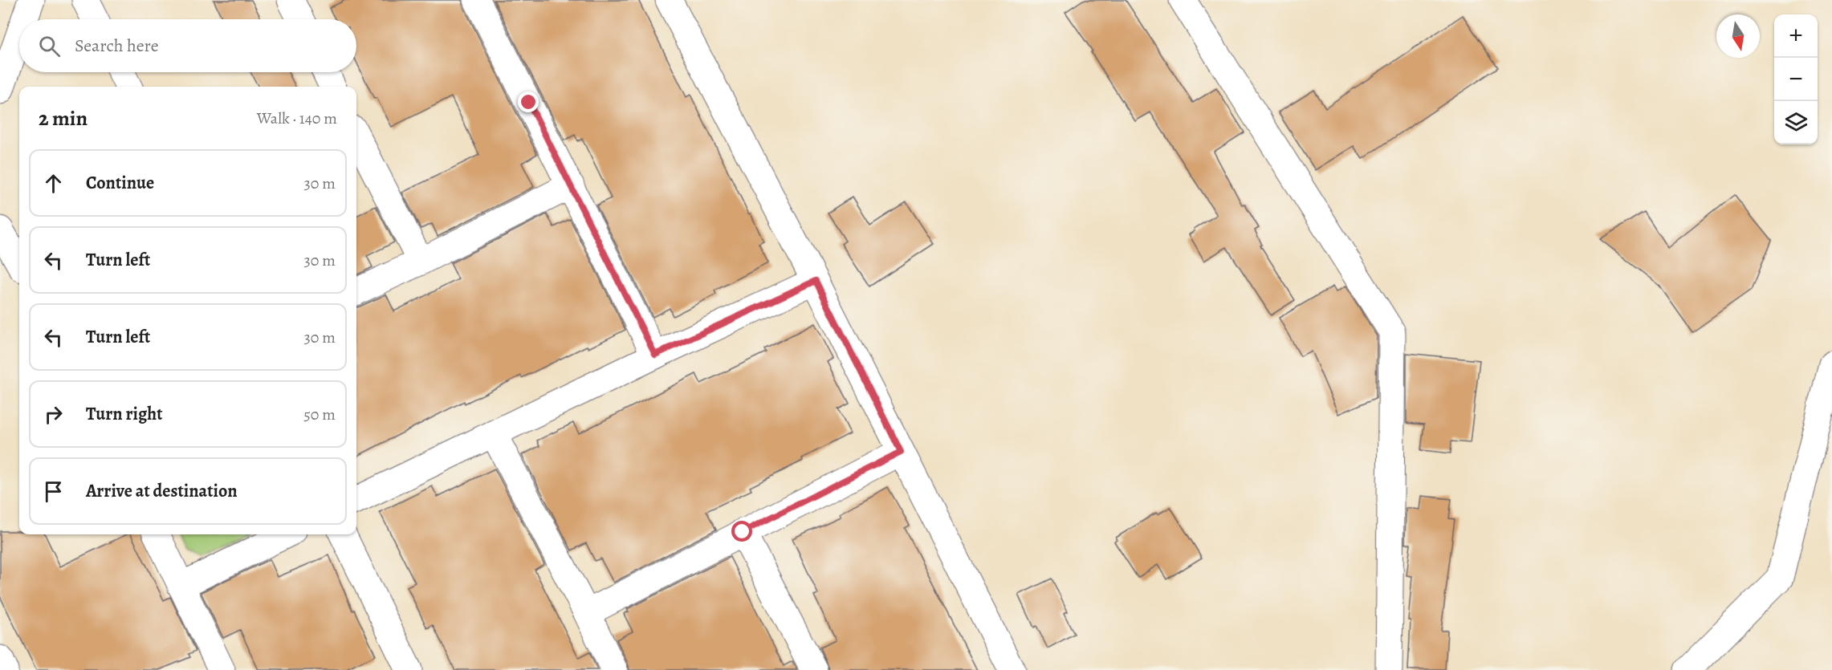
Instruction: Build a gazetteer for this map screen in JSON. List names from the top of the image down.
{
  "north": "bottom",
  "page": {
    "map_buttons": ["+", "−"],
    "search": "Search here",
    "heading": ["2 min", "Walk · 140 m"],
    "list": [
      ["Continue", "30 m"],
      ["Turn left", "30 m"],
      ["Turn left", "30 m"],
      ["Turn right", "50 m"],
      "Arrive at destination"
    ]
  }
}
